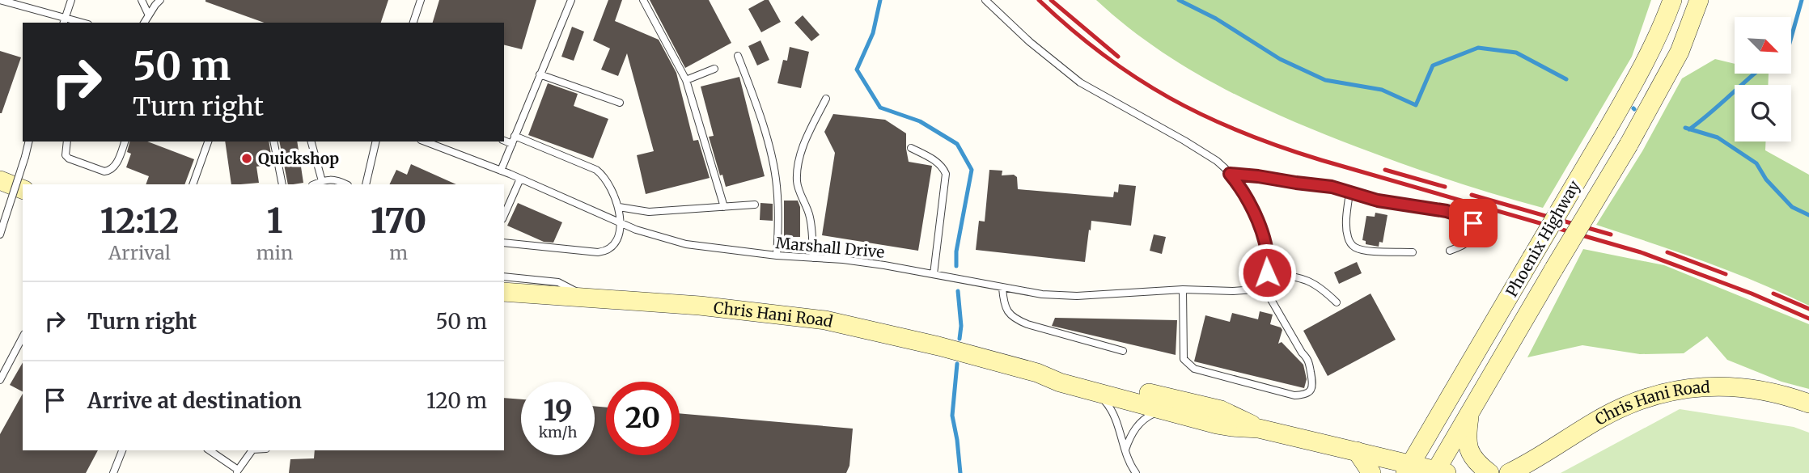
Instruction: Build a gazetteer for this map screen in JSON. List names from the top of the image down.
{
  "streets": {
    "main road": ["Phoenix Highway", "Chris Hani Road"],
    "lane": ["Marshall Drive"]
  },
  "crossings": [
    ["Phoenix Highway", "Chris Hani Road"]
  ],
  "places": ["Quickshop"],
  "north": "bottom right",
  "page": {
    "turn": ["50 m", "Turn right"],
    "eta": [
      "12:12",
      "Arrival",
      "1",
      "min",
      "170",
      "m"
    ],
    "list": [
      {
        "name": "Turn right",
        "value": "50 m"
      },
      {
        "name": "Arrive at destination",
        "value": "120 m"
      }
    ],
    "speed": "19 km/h",
    "limit": "20"
  }
}
